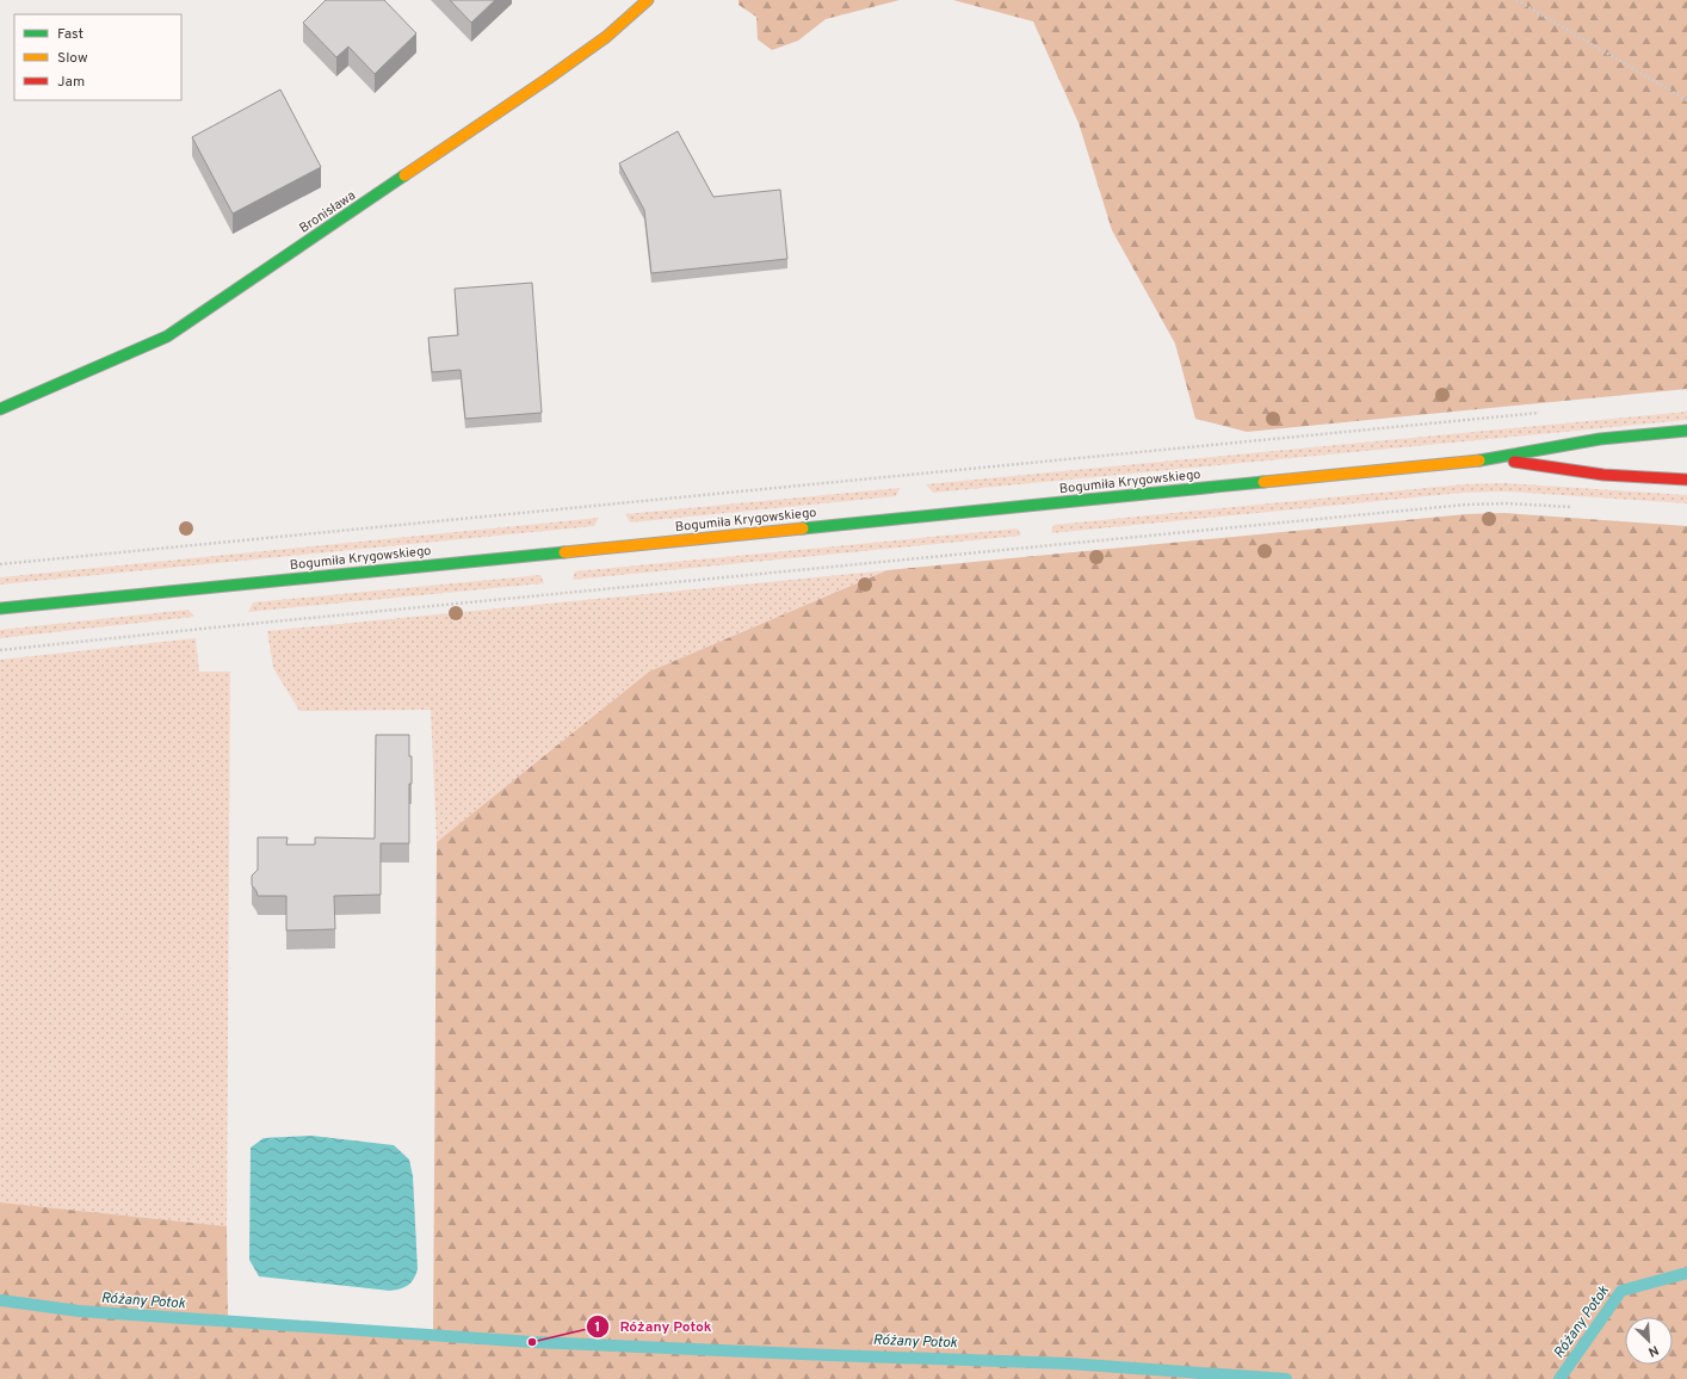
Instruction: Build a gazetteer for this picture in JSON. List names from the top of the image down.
{
  "streets": {
    "street": ["Bronisława", "Bogumiła Krygowskiego"]
  },
  "water": ["Różany Potok"],
  "places": ["Różany Potok"],
  "legend": ["Fast", "Slow", "Jam"],
  "north": "bottom right"
}
